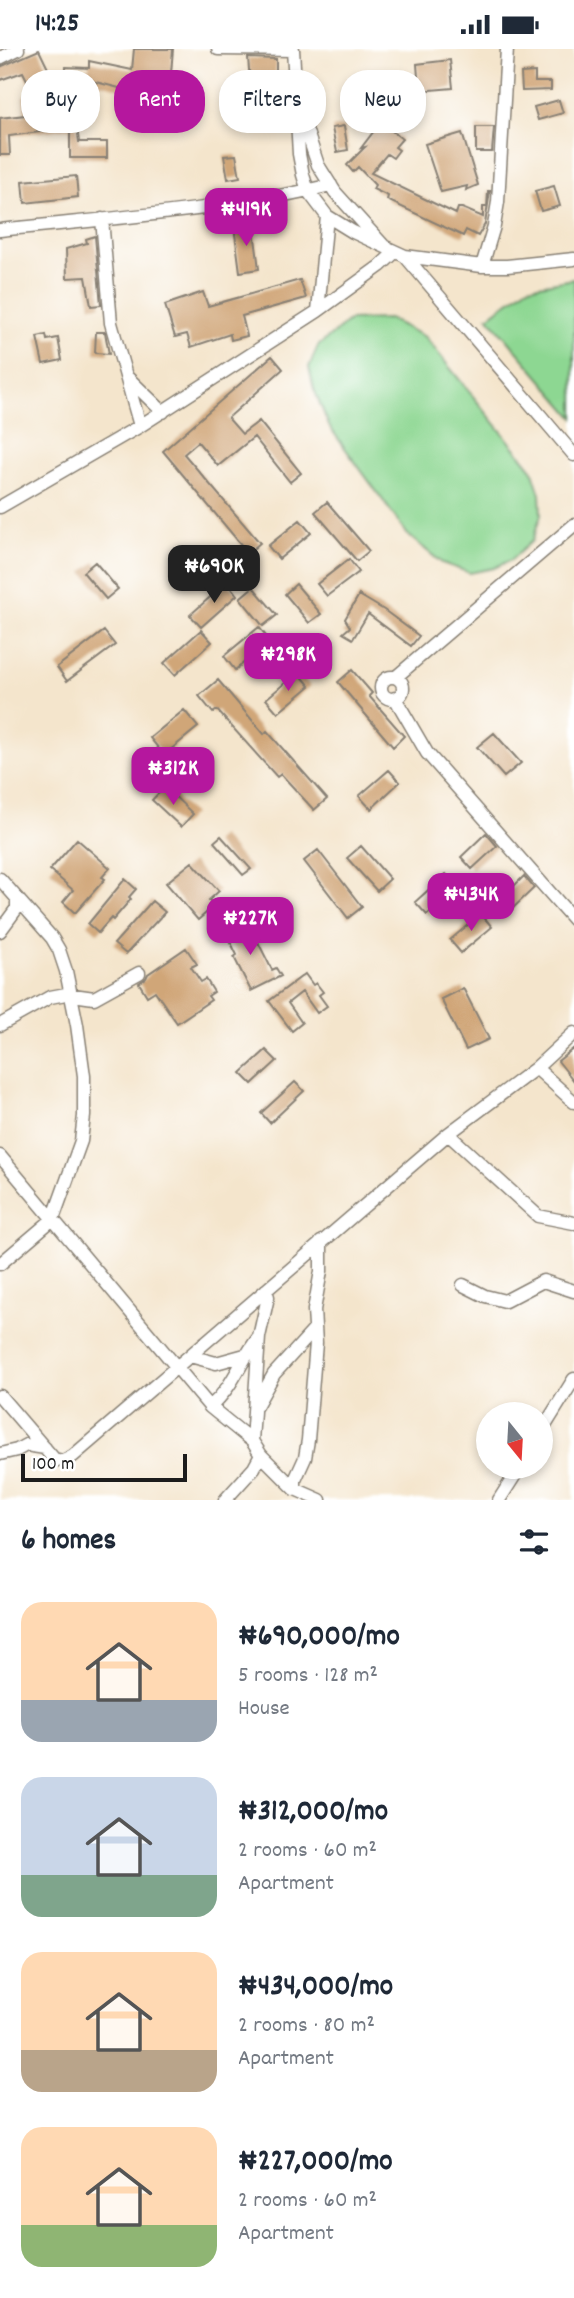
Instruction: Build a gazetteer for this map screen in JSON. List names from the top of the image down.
{
  "scale_bar": "100 m",
  "north": "bottom",
  "page": {
    "status": "14:25",
    "chip": [
      "Buy",
      "Rent",
      "Filters",
      "New"
    ],
    "price": [
      "₦419K",
      "₦690K",
      "₦298K",
      "₦312K",
      "₦434K",
      "₦227K"
    ],
    "scale": "100 m",
    "heading": "6 homes",
    "list": [
      {
        "name": "₦690,000/mo",
        "note": "5 rooms · 128 m² · House"
      },
      {
        "name": "₦312,000/mo",
        "note": "2 rooms · 60 m² · Apartment"
      },
      {
        "name": "₦434,000/mo",
        "note": "2 rooms · 80 m² · Apartment"
      },
      {
        "name": "₦227,000/mo",
        "note": "2 rooms · 60 m² · Apartment"
      }
    ]
  }
}
